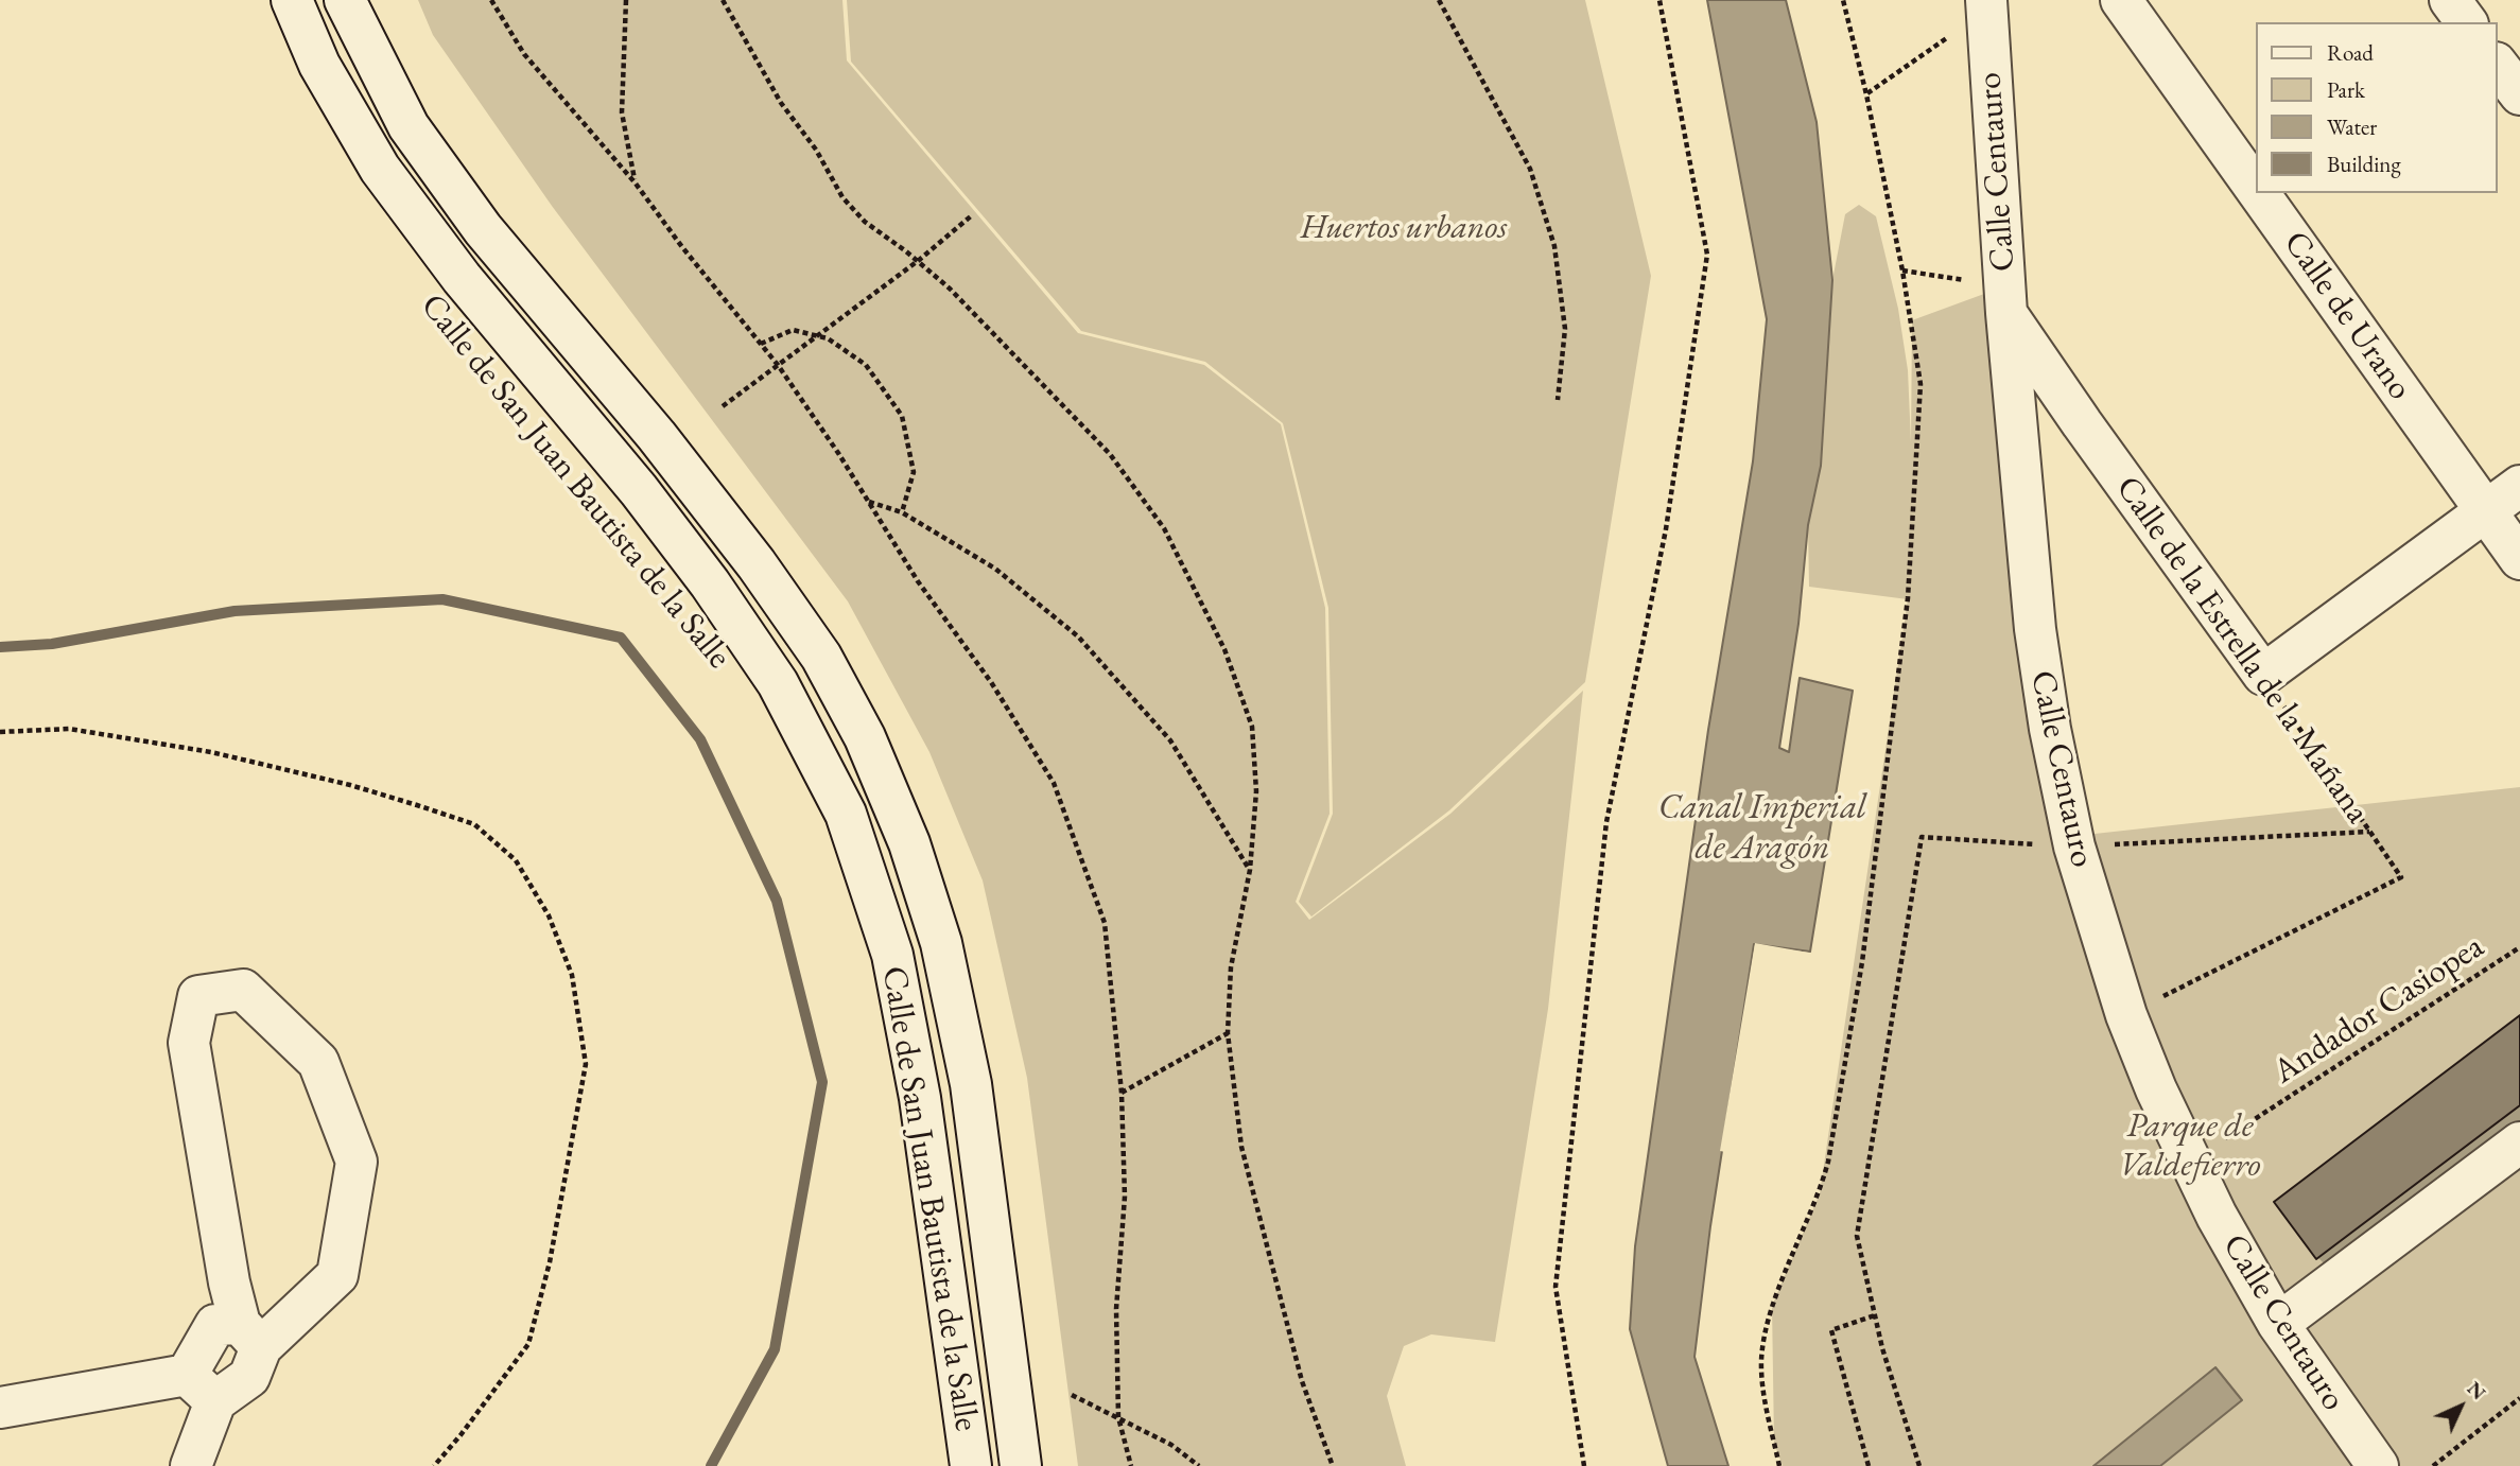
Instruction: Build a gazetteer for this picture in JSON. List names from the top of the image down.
{
  "streets": {
    "street": [
      "Calle Centauro",
      "Calle de Urano",
      "Calle de San Juan Bautista de la Salle",
      "Calle de la Estrella de la Mañana"
    ],
    "path": ["Andador Casiopea"]
  },
  "crossings": [
    ["Calle Centauro", "Calle de la Estrella de la Mañana"],
    ["Calle Centauro", "Andador Casiopea"]
  ],
  "water": ["Canal Imperial de Aragón"],
  "parks": ["Huertos urbanos", "Parque de Valdefierro"],
  "legend": [
    "Road",
    "Park",
    "Water",
    "Building"
  ],
  "north": "top right"
}
